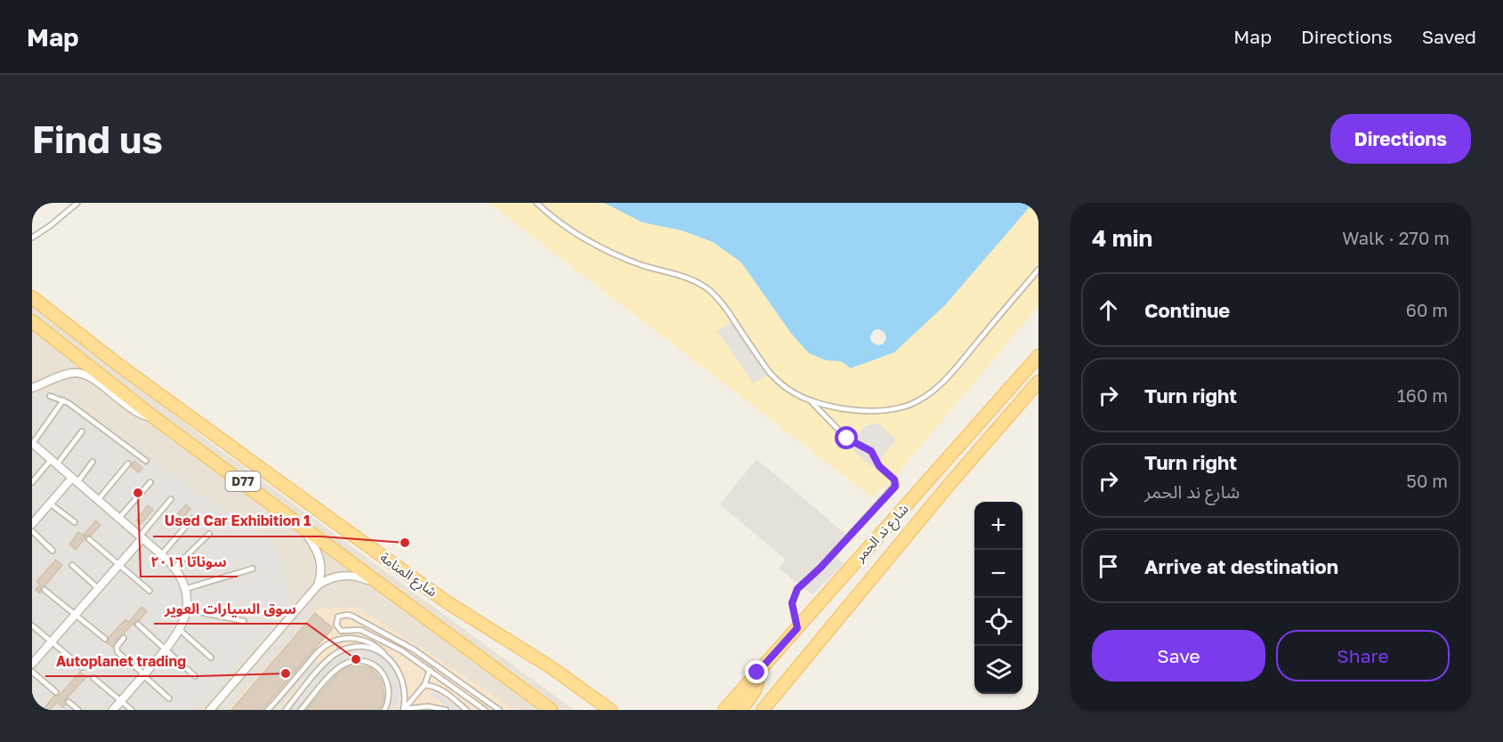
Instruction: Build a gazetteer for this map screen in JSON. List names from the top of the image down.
{
  "streets": {
    "main road": ["D77", "شارع ند الحمر", "شارع المنامة"]
  },
  "places": [
    "سوناتا ٢٠١٦",
    "Used Car Exhibition 1",
    "سوق السيارات العوير",
    "Autoplanet trading"
  ],
  "page": {
    "header": "Map",
    "nav": ["Map", "Directions", "Saved"],
    "buttons": [
      "Directions",
      ["Save", "Share"]
    ],
    "title": "Find us",
    "heading": ["4 min", "Walk · 270 m"],
    "list": [
      ["Continue", "60 m"],
      ["Turn right", "160 m"],
      ["Turn right", "شارع ند الحمر", "50 m"],
      "Arrive at destination"
    ],
    "map_buttons": ["+", "−"]
  }
}
